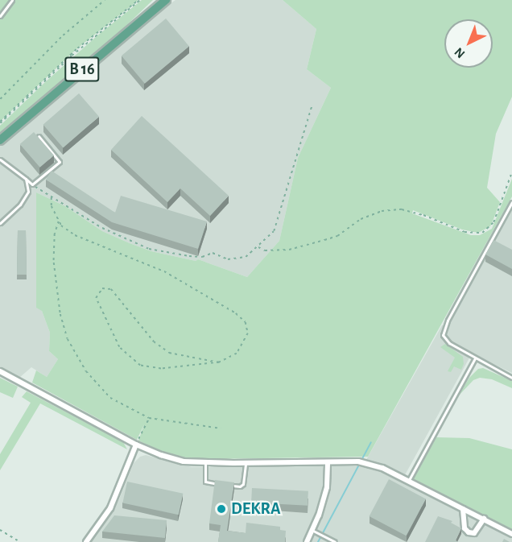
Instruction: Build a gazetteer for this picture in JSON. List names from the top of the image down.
{
  "streets": {
    "main road": ["B 16"]
  },
  "places": ["DEKRA"],
  "north": "bottom left"
}
